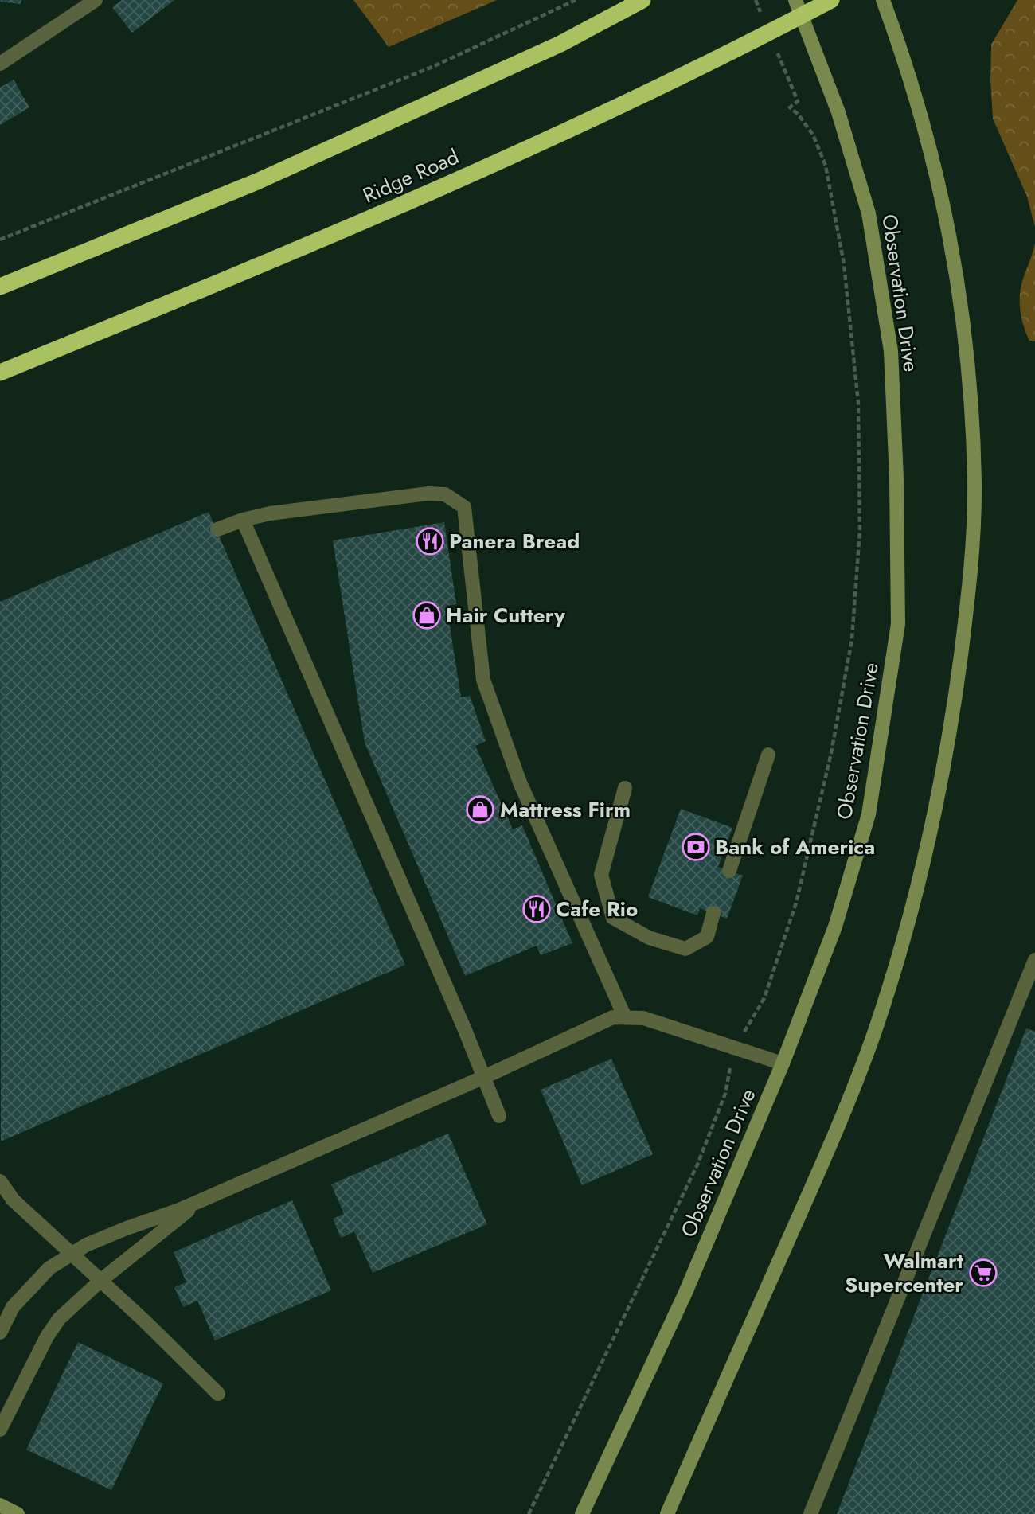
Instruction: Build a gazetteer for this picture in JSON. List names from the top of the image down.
{
  "streets": {
    "highway": ["Ridge Road"],
    "street": ["Observation Drive"]
  },
  "crossings": [
    ["Ridge Road", "Observation Drive"]
  ],
  "places": {
    "restaurant": ["Panera Bread", "Cafe Rio"],
    "shop": ["Hair Cuttery", "Mattress Firm"],
    "bank": ["Bank of America"],
    "supermarket": ["Walmart Supercenter"]
  }
}
